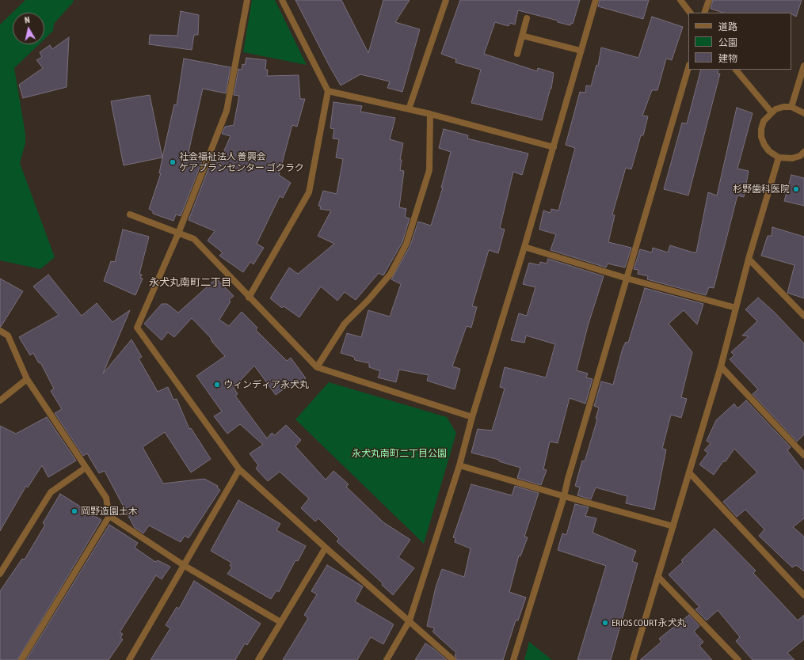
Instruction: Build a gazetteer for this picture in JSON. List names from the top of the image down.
{
  "districts": ["永犬丸南町二丁目"],
  "parks": ["永犬丸南町二丁目公園"],
  "places": [
    "社会福祉法人 善興会 ケアプランセンター ゴクラク",
    "杉野歯科医院",
    "ウィンディア永犬丸",
    "岡野造園土木",
    "ERIOS COURT永犬丸"
  ],
  "legend": ["道路", "公園", "建物"],
  "north": "top"
}
